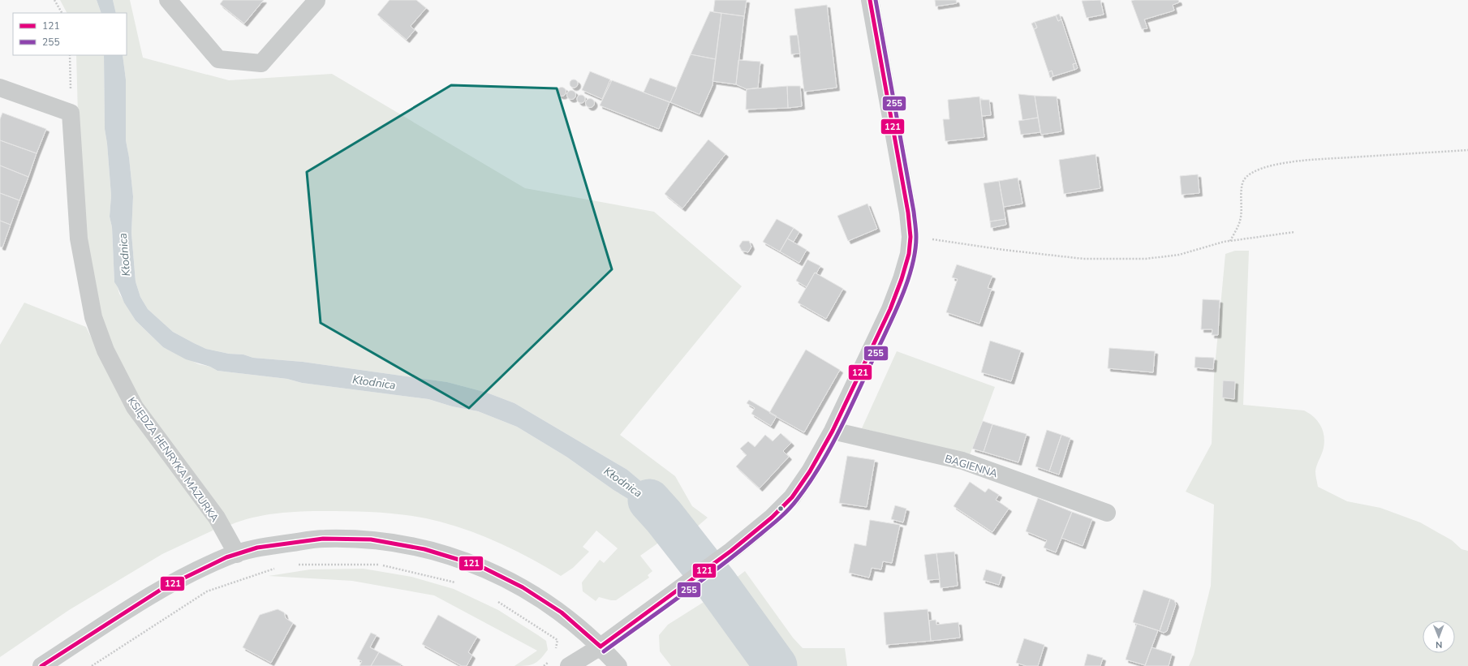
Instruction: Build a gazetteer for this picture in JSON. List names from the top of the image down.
{
  "streets": {
    "street": ["KSIĘDZA HENRYKA MAZURKA", "BAGIENNA"]
  },
  "water": ["Kłodnica"],
  "lines": ["transit line 121", "transit line 255"],
  "legend": ["121", "255"],
  "north": "bottom"
}
